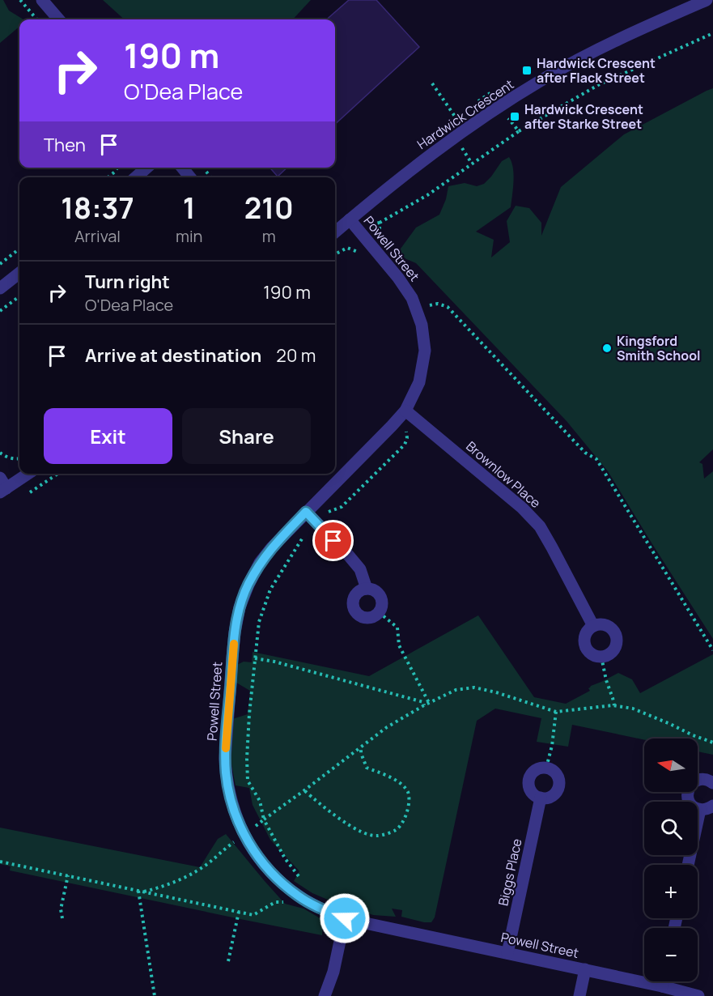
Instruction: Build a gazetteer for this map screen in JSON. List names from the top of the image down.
{
  "streets": {
    "street": [
      "Hardwick Crescent",
      "Powell Street",
      "Brownlow Place",
      "Biggs Place"
    ]
  },
  "crossings": [
    ["Hardwick Crescent", "Powell Street"],
    ["Powell Street", "Brownlow Place"],
    ["Powell Street", "Biggs Place"]
  ],
  "places": {
    "transit": ["Hardwick Crescent after Flack Street", "Hardwick Crescent after Starke Street"],
    "other": ["Kingsford Smith School"]
  },
  "north": "left",
  "page": {
    "turn": ["190 m", "O'Dea Place"],
    "then": "Then",
    "eta": [
      "18:37",
      "Arrival",
      "1",
      "min",
      "210",
      "m"
    ],
    "list": [
      {
        "name": "Turn right",
        "note": "O'Dea Place",
        "value": "190 m"
      },
      {
        "name": "Arrive at destination",
        "value": "20 m"
      }
    ],
    "buttons": ["Exit", "Share"],
    "map_buttons": ["+", "−"]
  }
}
